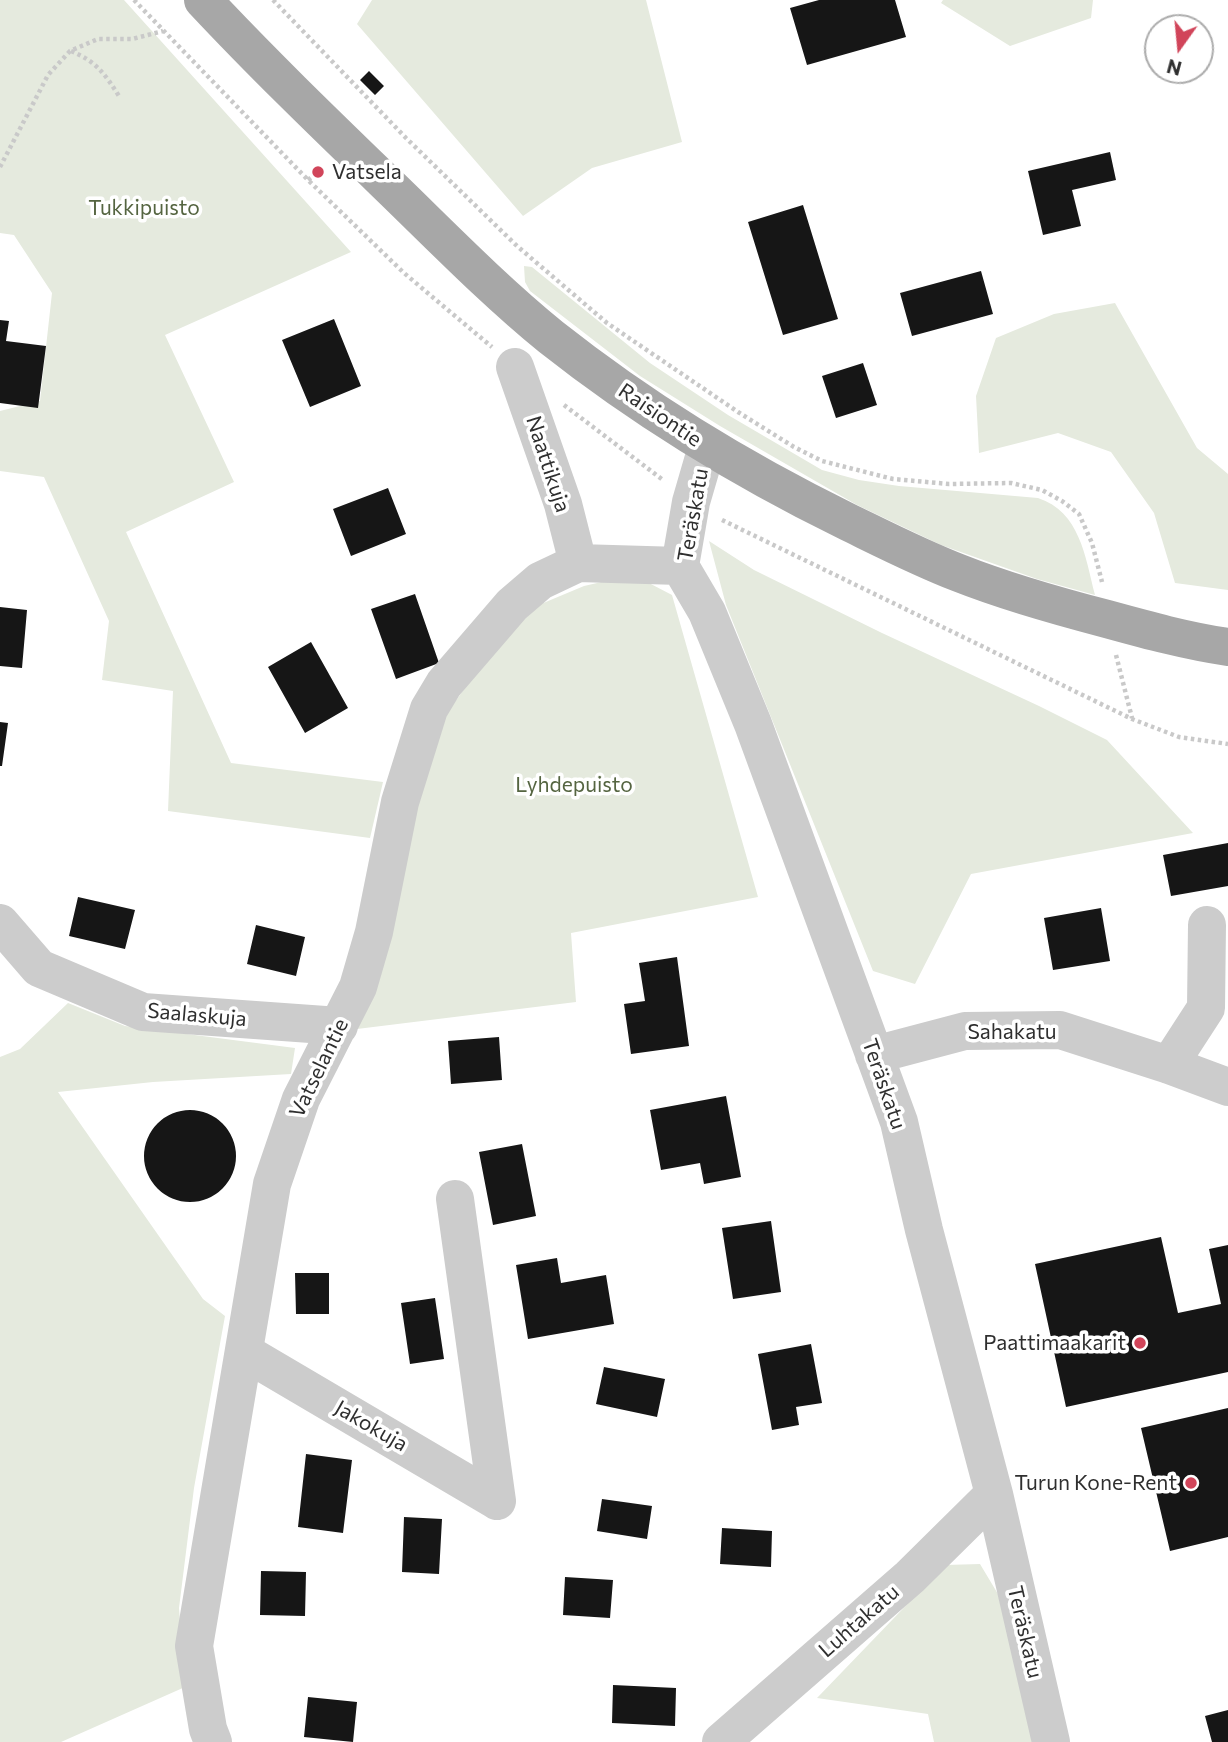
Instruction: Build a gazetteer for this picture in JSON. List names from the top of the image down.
{
  "streets": {
    "main road": ["Raisiontie"],
    "street": [
      "Naattikuja",
      "Teräskatu",
      "Saalaskuja",
      "Sahakatu",
      "Vatselantie",
      "Jakokuja",
      "Luhtakatu"
    ]
  },
  "crossings": [
    ["Raisiontie", "Teräskatu"],
    ["Naattikuja", "Vatselantie"],
    ["Teräskatu", "Sahakatu"],
    ["Teräskatu", "Vatselantie"],
    ["Teräskatu", "Luhtakatu"],
    ["Saalaskuja", "Vatselantie"],
    ["Vatselantie", "Jakokuja"]
  ],
  "parks": ["Tukkipuisto", "Lyhdepuisto"],
  "places": ["Vatsela", "Paattimaakarit", "Turun Kone-Rent"],
  "north": "bottom"
}
